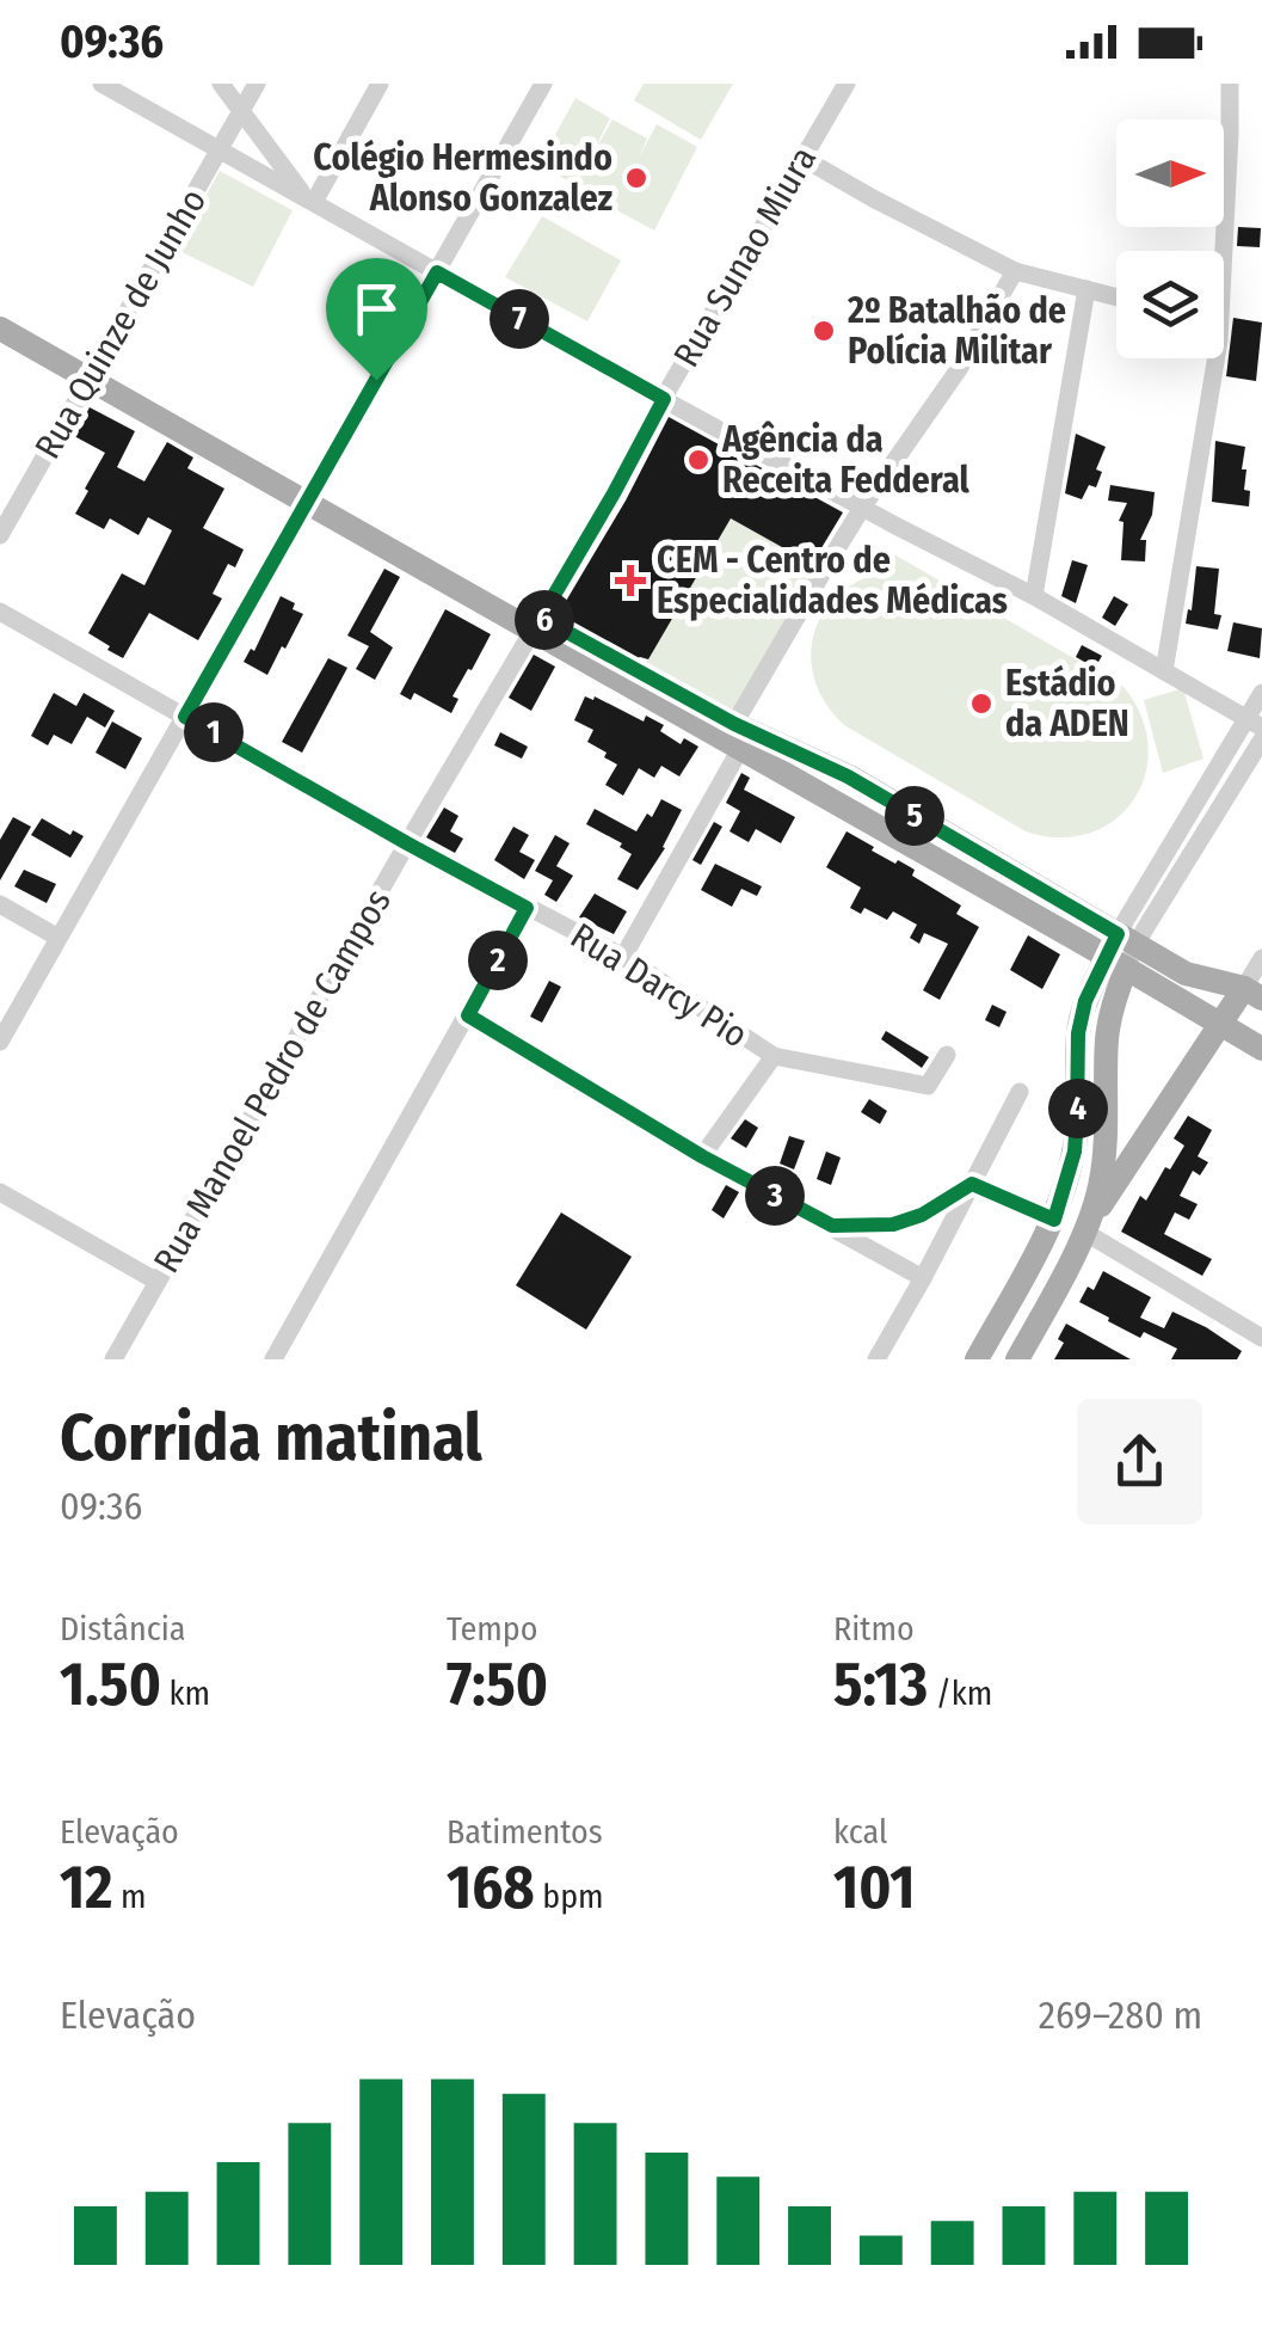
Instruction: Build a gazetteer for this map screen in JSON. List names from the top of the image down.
{
  "streets": {
    "street": [
      "Rua Sunao Miura",
      "Rua Quinze de Junho",
      "Rua Darcy Pio",
      "Rua Manoel Pedro de Campos"
    ]
  },
  "crossings": [
    ["Rua Sunao Miura", "Rua Manoel Pedro de Campos"],
    ["Rua Darcy Pio", "Rua Manoel Pedro de Campos"]
  ],
  "places": {
    "other": [
      "Colégio Hermesindo Alonso Gonzalez",
      "2º Batalhão de Polícia Militar",
      "Agência da Receita Fedderal",
      "Estádio da ADEN"
    ],
    "health": ["CEM - Centro de Especialidades Médicas"]
  },
  "north": "right",
  "page": {
    "status": "09:36",
    "pins": [
      "7",
      "6",
      "1",
      "5",
      "2",
      "4",
      "3"
    ],
    "heading": ["Corrida matinal", "09:36"],
    "stats": [
      ["Distância", "1.50 km"],
      ["Tempo", "7:50"],
      ["Ritmo", "5:13 /km"],
      ["Elevação", "12 m"],
      ["Batimentos", "168 bpm"],
      ["kcal", "101"]
    ],
    "chart": ["Elevação", "269–280 m"]
  }
}
